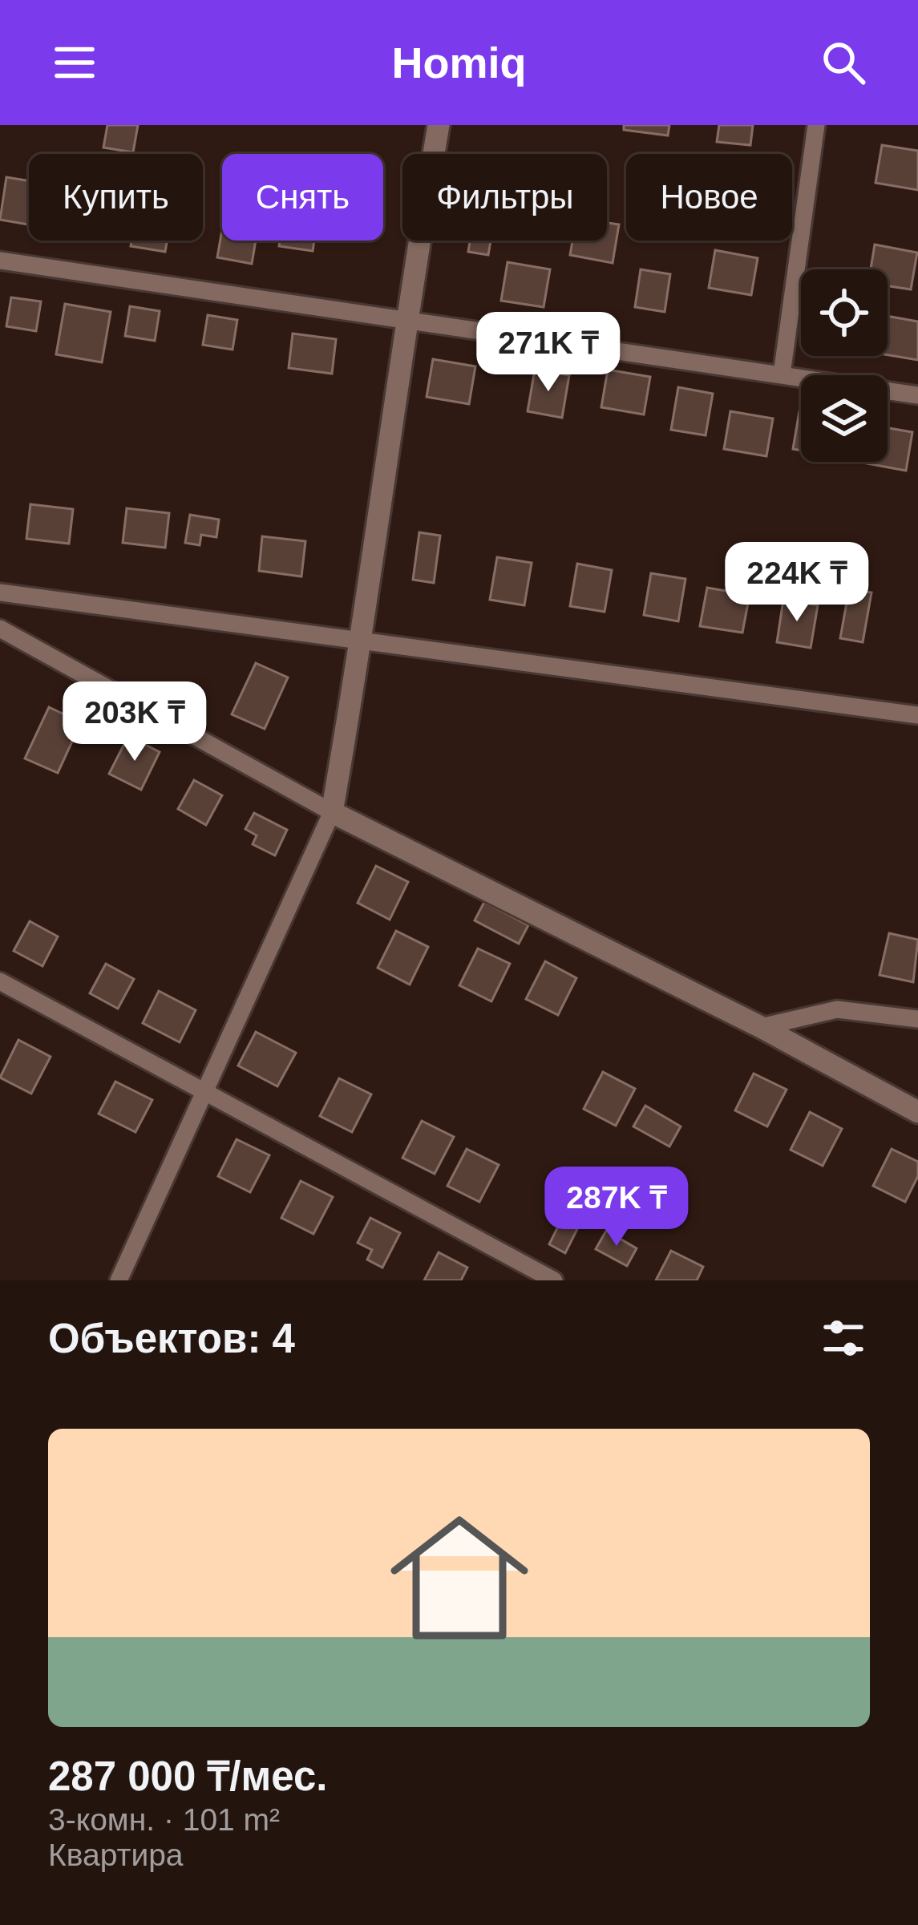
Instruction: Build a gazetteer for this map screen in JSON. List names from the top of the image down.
{
  "page": {
    "header": "Homiq",
    "chip": [
      "Купить",
      "Снять",
      "Фильтры",
      "Новое"
    ],
    "price": [
      "271K ₸",
      "224K ₸",
      "203K ₸",
      "287K ₸"
    ],
    "heading": "Объектов: 4",
    "list": [
      {
        "name": "287 000 ₸/мес.",
        "note": "3-комн. · 101 m² · Квартира"
      }
    ]
  }
}
